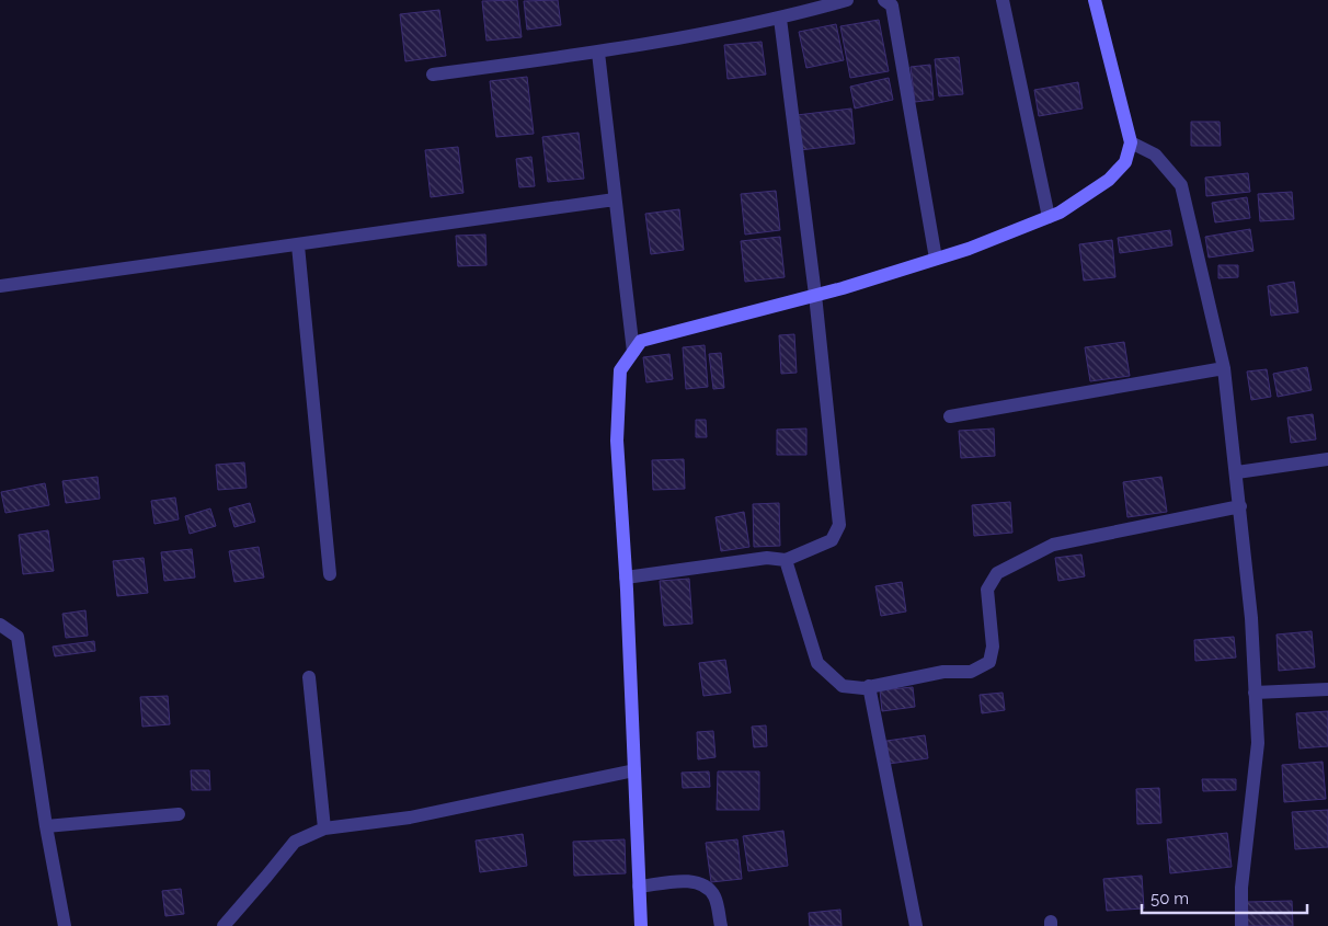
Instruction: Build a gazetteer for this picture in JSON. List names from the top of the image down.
{
  "scale_bar": "50 m"
}
